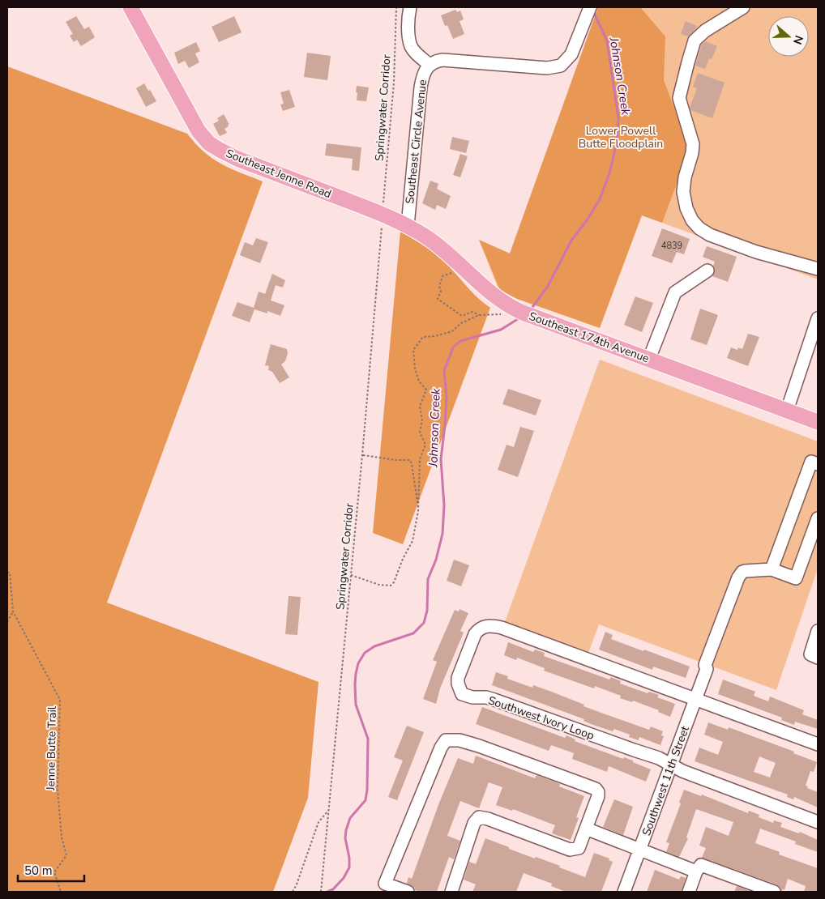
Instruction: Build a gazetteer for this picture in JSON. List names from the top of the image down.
{
  "streets": {
    "main road": ["Southeast Jenne Road", "Southeast 174th Avenue"],
    "street": ["Southeast Circle Avenue", "Southwest Ivory Loop", "Southwest 11th Street"],
    "path": ["Springwater Corridor", "Jenne Butte Trail"]
  },
  "crossings": [
    ["Springwater Corridor", "Southeast Jenne Road"],
    ["Springwater Corridor", "Southeast 174th Avenue"],
    ["Southeast Circle Avenue", "Southeast 174th Avenue"],
    ["Southeast Jenne Road", "Southeast 174th Avenue"],
    ["Southwest Ivory Loop", "Southwest 11th Street"]
  ],
  "water": ["Johnson Creek"],
  "parks": ["Lower Powell Butte Floodplain"],
  "house_numbers": ["4839"],
  "scale_bar": "50 m",
  "north": "right"
}
